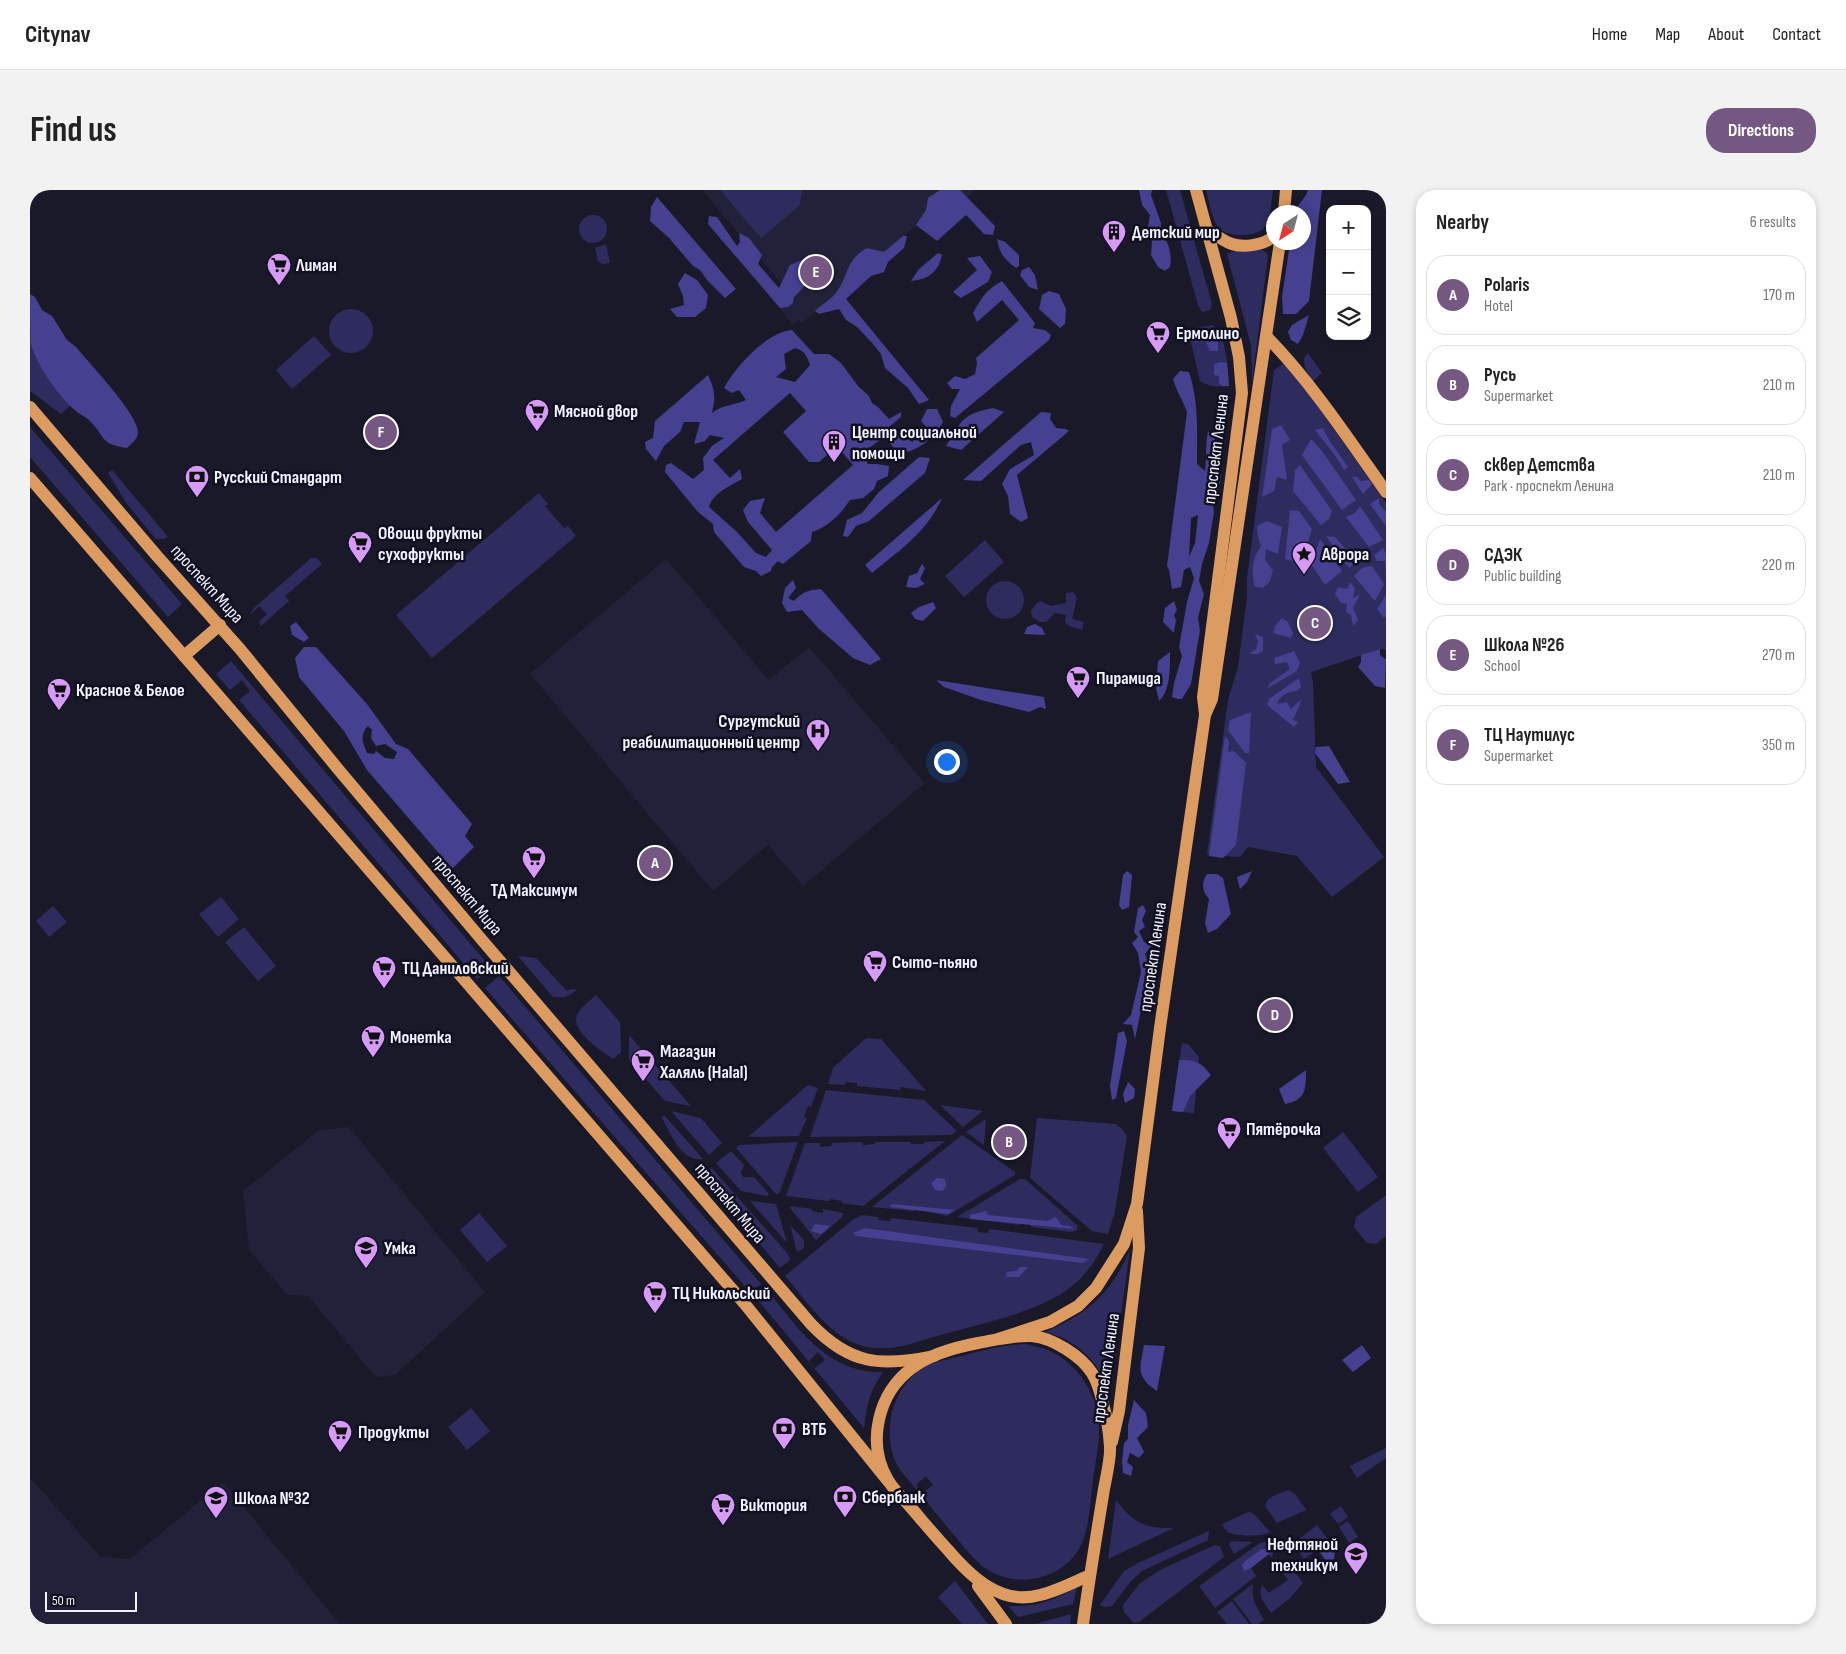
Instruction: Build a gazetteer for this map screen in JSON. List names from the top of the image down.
{
  "streets": {
    "main road": ["проспект Ленина", "проспект Мира"]
  },
  "places": {
    "building": ["Детский мир", "Центр социальной помощи"],
    "supermarket": [
      "Лиман",
      "Ермолино",
      "Мясной двор",
      "Овощи фрукты сухофрукты",
      "Пирамида",
      "Красное & Белое",
      "ТД Максимум",
      "Сыто-пьяно",
      "ТЦ Даниловский",
      "Монетка",
      "Магазин Халяль (Halal)",
      "Пятёрочка",
      "ТЦ Никольский",
      "Продукты",
      "Виктория"
    ],
    "bank": ["Русский Стандарт", "ВТБ", "Сбербанк"],
    "place": ["Аврора"],
    "hospital": ["Сургутский реабилитационный центр"],
    "school or university": ["Умка", "Школа №32", "Нефтяной техникум"]
  },
  "scale_bar": "50 m",
  "north": "bottom left",
  "page": {
    "header": "Citynav",
    "nav": [
      "Home",
      "Map",
      "About",
      "Contact"
    ],
    "buttons": "Directions",
    "title": "Find us",
    "heading": ["Nearby", "6 results"],
    "map_buttons": ["+", "−"],
    "pins": [
      "E",
      "F",
      "C",
      "A",
      "D",
      "B"
    ],
    "list": [
      {
        "mark": "A",
        "name": "Polaris",
        "note": "Hotel",
        "value": "170 m"
      },
      {
        "mark": "B",
        "name": "Русь",
        "note": "Supermarket",
        "value": "210 m"
      },
      {
        "mark": "C",
        "name": "сквер Детства",
        "note": "Park · проспект Ленина",
        "value": "210 m"
      },
      {
        "mark": "D",
        "name": "СДЭК",
        "note": "Public building",
        "value": "220 m"
      },
      {
        "mark": "E",
        "name": "Школа №26",
        "note": "School",
        "value": "270 m"
      },
      {
        "mark": "F",
        "name": "ТЦ Наутилус",
        "note": "Supermarket",
        "value": "350 m"
      }
    ],
    "scale": "50 m"
  }
}
